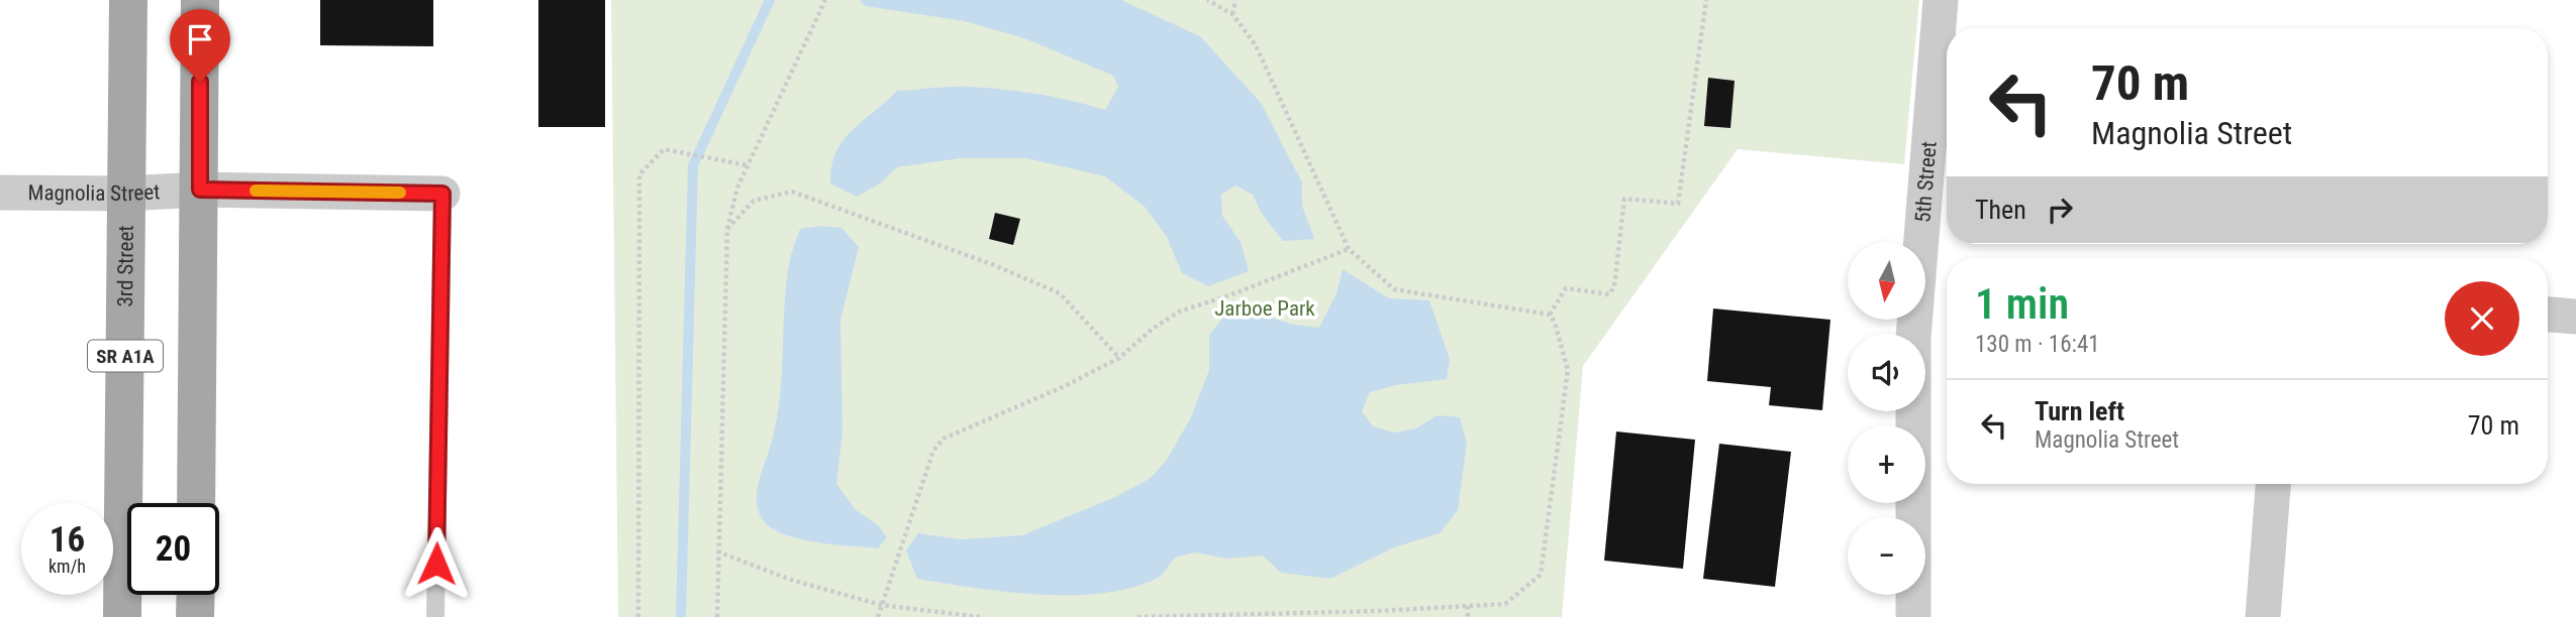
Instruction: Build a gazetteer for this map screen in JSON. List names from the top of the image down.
{
  "streets": {
    "main road": ["3rd Street", "SR A1A"],
    "street": ["5th Street", "Magnolia Street"]
  },
  "crossings": [
    ["Magnolia Street", "3rd Street"]
  ],
  "parks": ["Jarboe Park"],
  "north": "bottom",
  "page": {
    "turn": ["70 m", "Magnolia Street"],
    "then": "Then",
    "map_buttons": ["+", "−"],
    "heading": ["1 min", "130 m · 16:41"],
    "list": [
      {
        "name": "Turn left",
        "note": "Magnolia Street",
        "value": "70 m"
      }
    ],
    "speed": "16 km/h",
    "limit": "20"
  }
}
